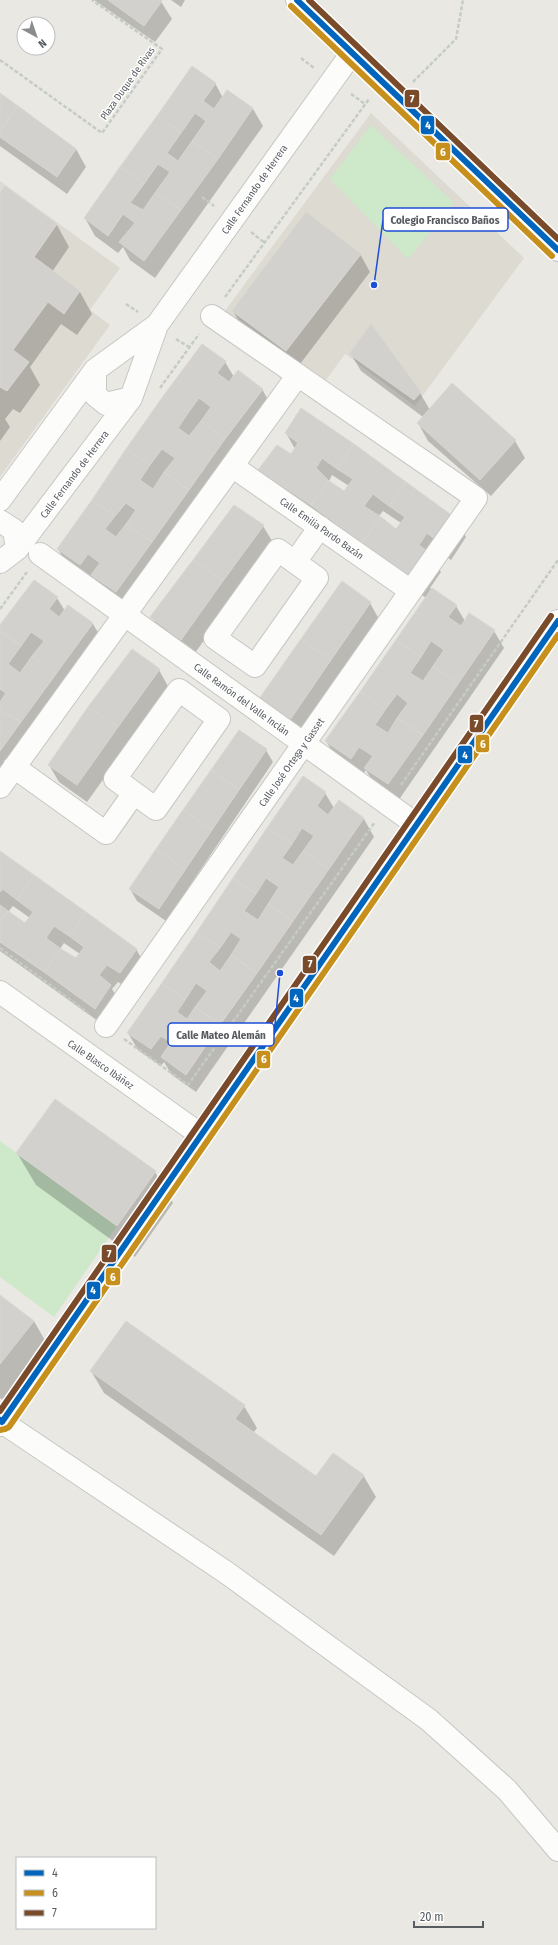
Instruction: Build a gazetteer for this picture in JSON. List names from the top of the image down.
{
  "streets": {
    "street": [
      "Calle Fernando de Herrera",
      "Calle Emilia Pardo Bazán",
      "Calle Ramón del Valle Inclán",
      "Calle José Ortega y Gasset",
      "Calle Blasco Ibáñez"
    ],
    "path": ["Plaza Duque de Rivas"]
  },
  "crossings": [
    ["Calle Emilia Pardo Bazán", "Calle José Ortega y Gasset"],
    ["Calle Ramón del Valle Inclán", "Calle José Ortega y Gasset"]
  ],
  "places": ["Colegio Francisco Baños", "Calle Mateo Alemán"],
  "lines": ["transit line 4", "transit line 7", "transit line 6"],
  "legend": ["4", "6", "7"],
  "scale_bar": "20 m",
  "north": "bottom right"
}
